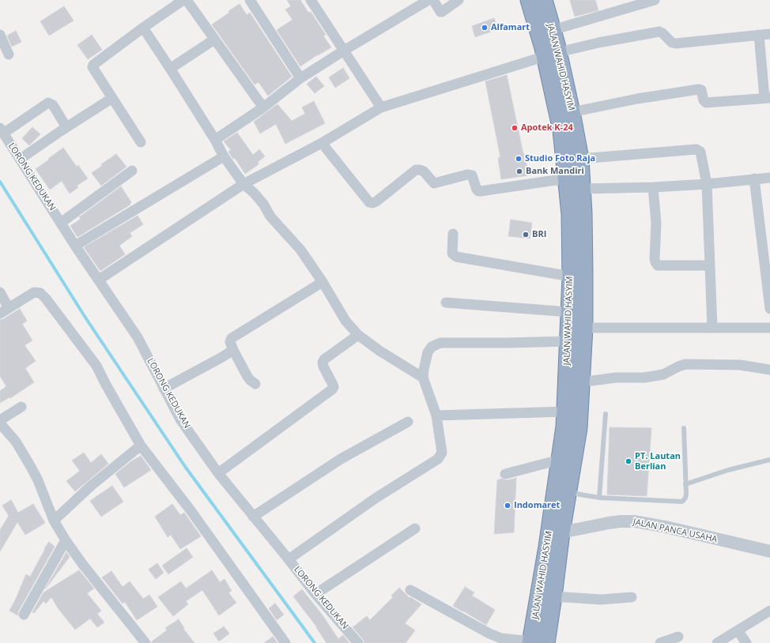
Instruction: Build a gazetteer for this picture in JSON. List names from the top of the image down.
{
  "streets": {
    "highway": ["JALAN WAHID HASYIM"],
    "street": ["LORONG KEDUKAN", "JALAN PANCA USAHA"]
  },
  "crossings": [
    ["JALAN WAHID HASYIM", "JALAN PANCA USAHA"]
  ],
  "places": [
    "Alfamart",
    "Apotek K-24",
    "Studio Foto Raja",
    "Bank Mandiri",
    "BRI",
    "PT. Lautan Berlian",
    "Indomaret"
  ]
}
